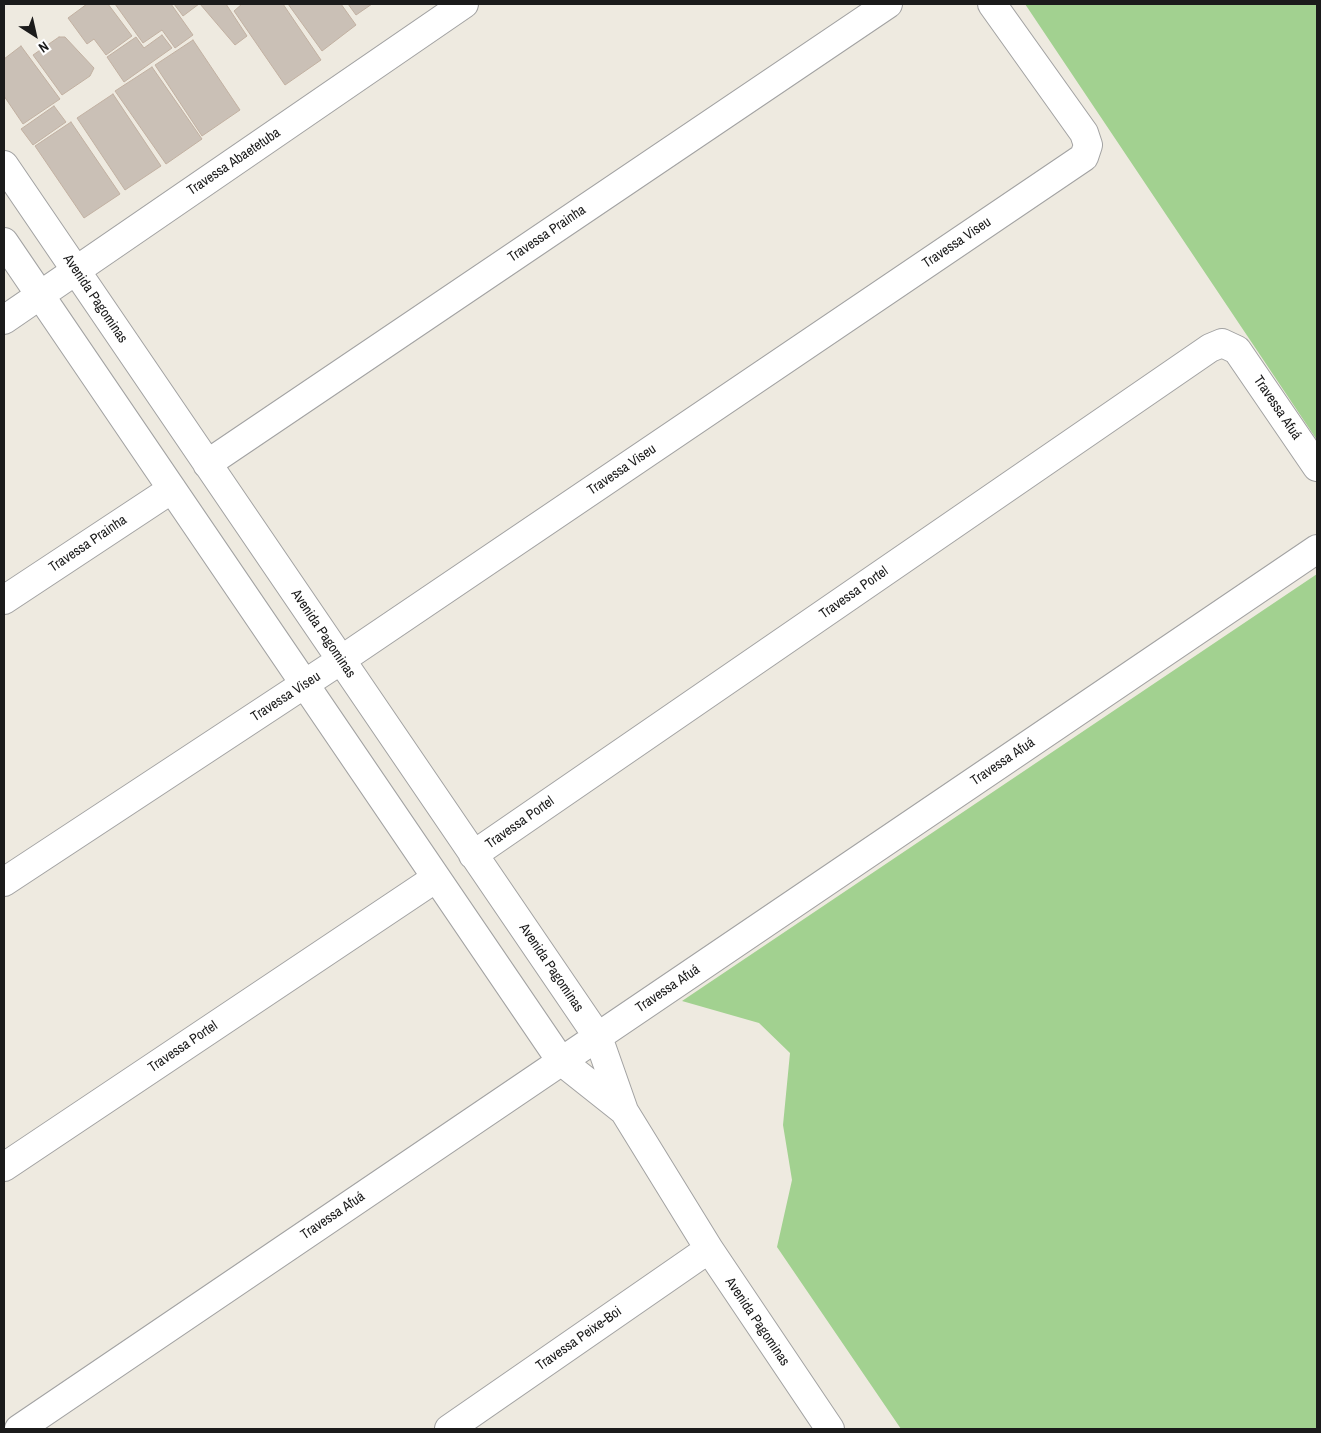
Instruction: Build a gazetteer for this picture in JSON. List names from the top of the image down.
{
  "streets": {
    "street": [
      "Travessa Abaetetuba",
      "Travessa Prainha",
      "Travessa Viseu",
      "Avenida Pagominas",
      "Travessa Afuá",
      "Travessa Portel",
      "Travessa Peixe-Boi"
    ]
  },
  "crossings": [
    ["Travessa Abaetetuba", "Avenida Pagominas"],
    ["Travessa Prainha", "Avenida Pagominas"],
    ["Travessa Viseu", "Avenida Pagominas"],
    ["Avenida Pagominas", "Travessa Afuá"],
    ["Avenida Pagominas", "Travessa Portel"],
    ["Avenida Pagominas", "Travessa Peixe-Boi"],
    ["Travessa Afuá", "Travessa Portel"]
  ],
  "north": "bottom right"
}
